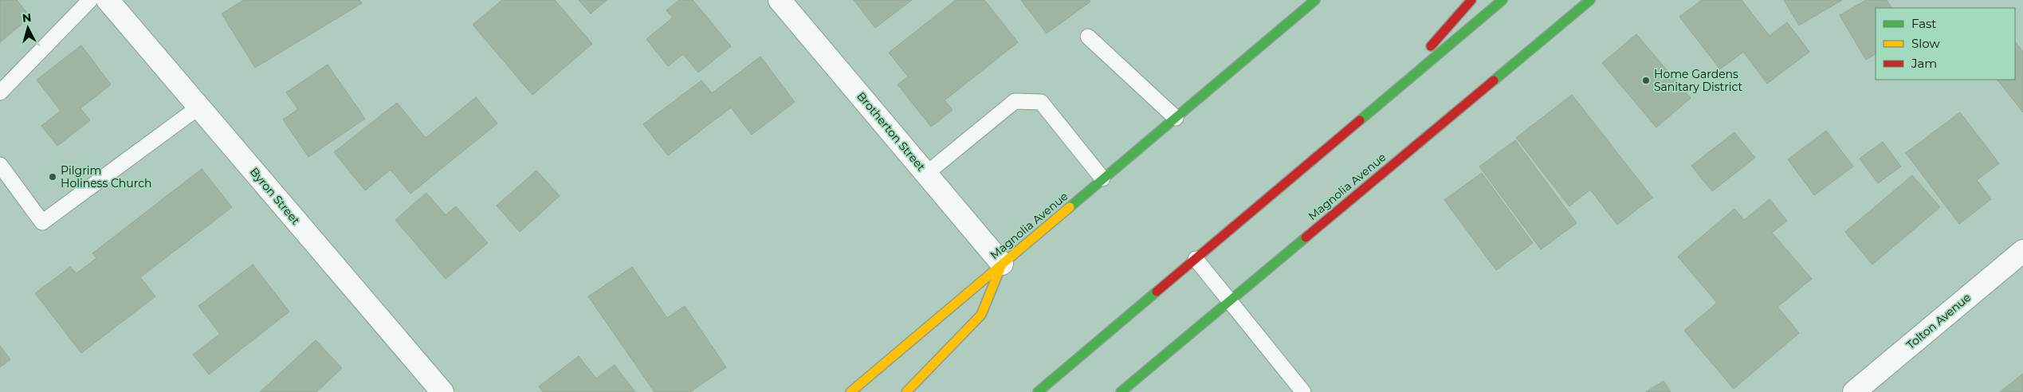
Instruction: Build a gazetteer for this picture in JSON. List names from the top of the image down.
{
  "streets": {
    "main road": ["Magnolia Avenue"],
    "street": ["Brotherton Street", "Byron Street", "Tolton Avenue"]
  },
  "crossings": [
    ["Brotherton Street", "Magnolia Avenue"]
  ],
  "places": ["Home Gardens Sanitary District", "Pilgrim Holiness Church"],
  "legend": ["Fast", "Slow", "Jam"],
  "north": "top"
}
